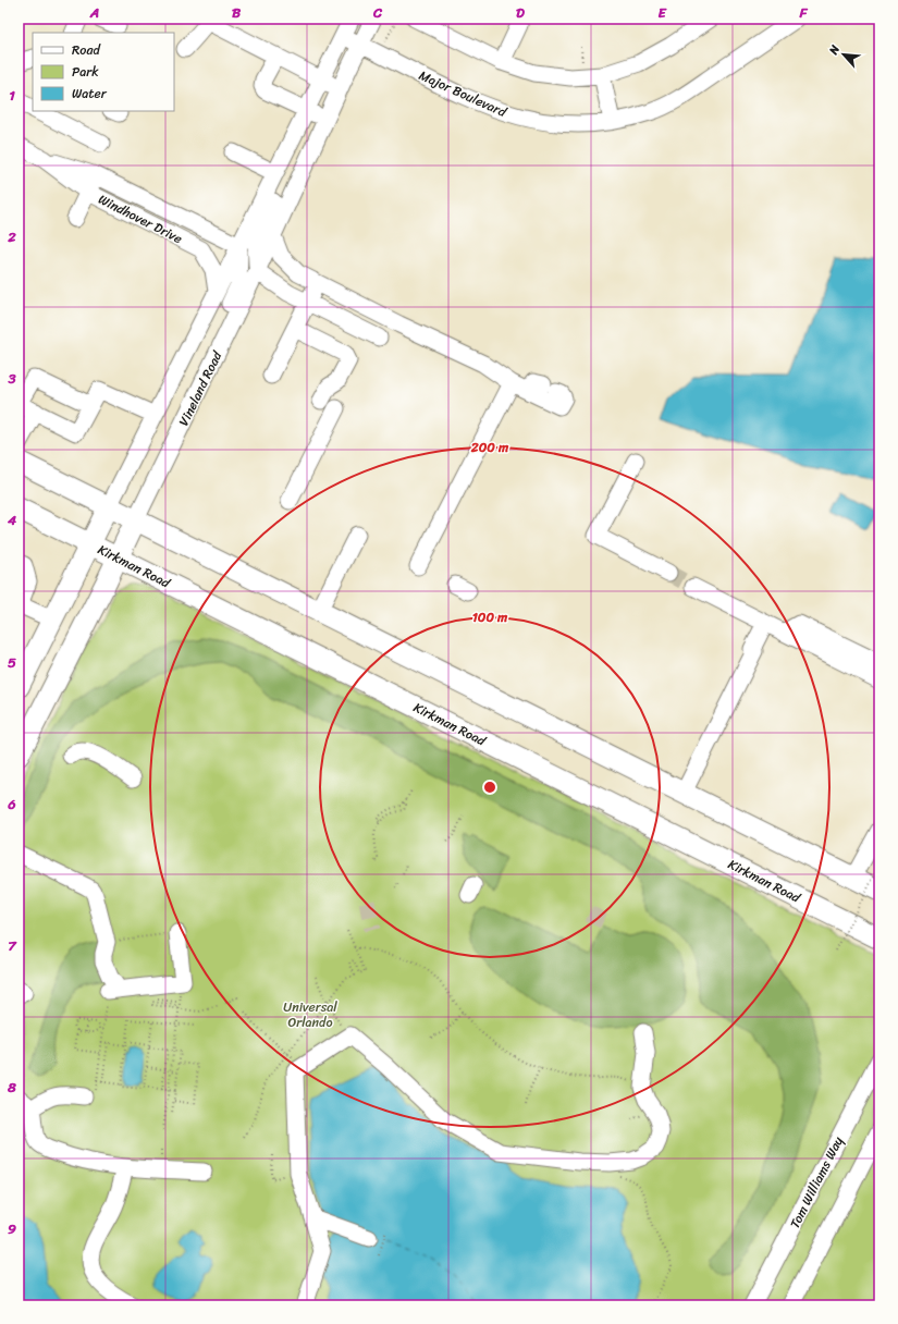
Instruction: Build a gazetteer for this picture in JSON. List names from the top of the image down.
{
  "streets": {
    "main road": ["Vineland Road", "Kirkman Road"],
    "street": ["Major Boulevard", "Windhover Drive", "Tom Williams Way"]
  },
  "crossings": [
    ["Major Boulevard", "Vineland Road"],
    ["Vineland Road", "Kirkman Road"]
  ],
  "parks": ["Universal Orlando"],
  "legend": ["Road", "Park", "Water"],
  "north": "top left",
  "grid": {
    "columns": [
      "A",
      "B",
      "C",
      "D",
      "E",
      "F"
    ],
    "rows": [
      "1",
      "2",
      "3",
      "4",
      "5",
      "6",
      "7",
      "8",
      "9"
    ]
  },
  "rings": ["200 m", "100 m"]
}
